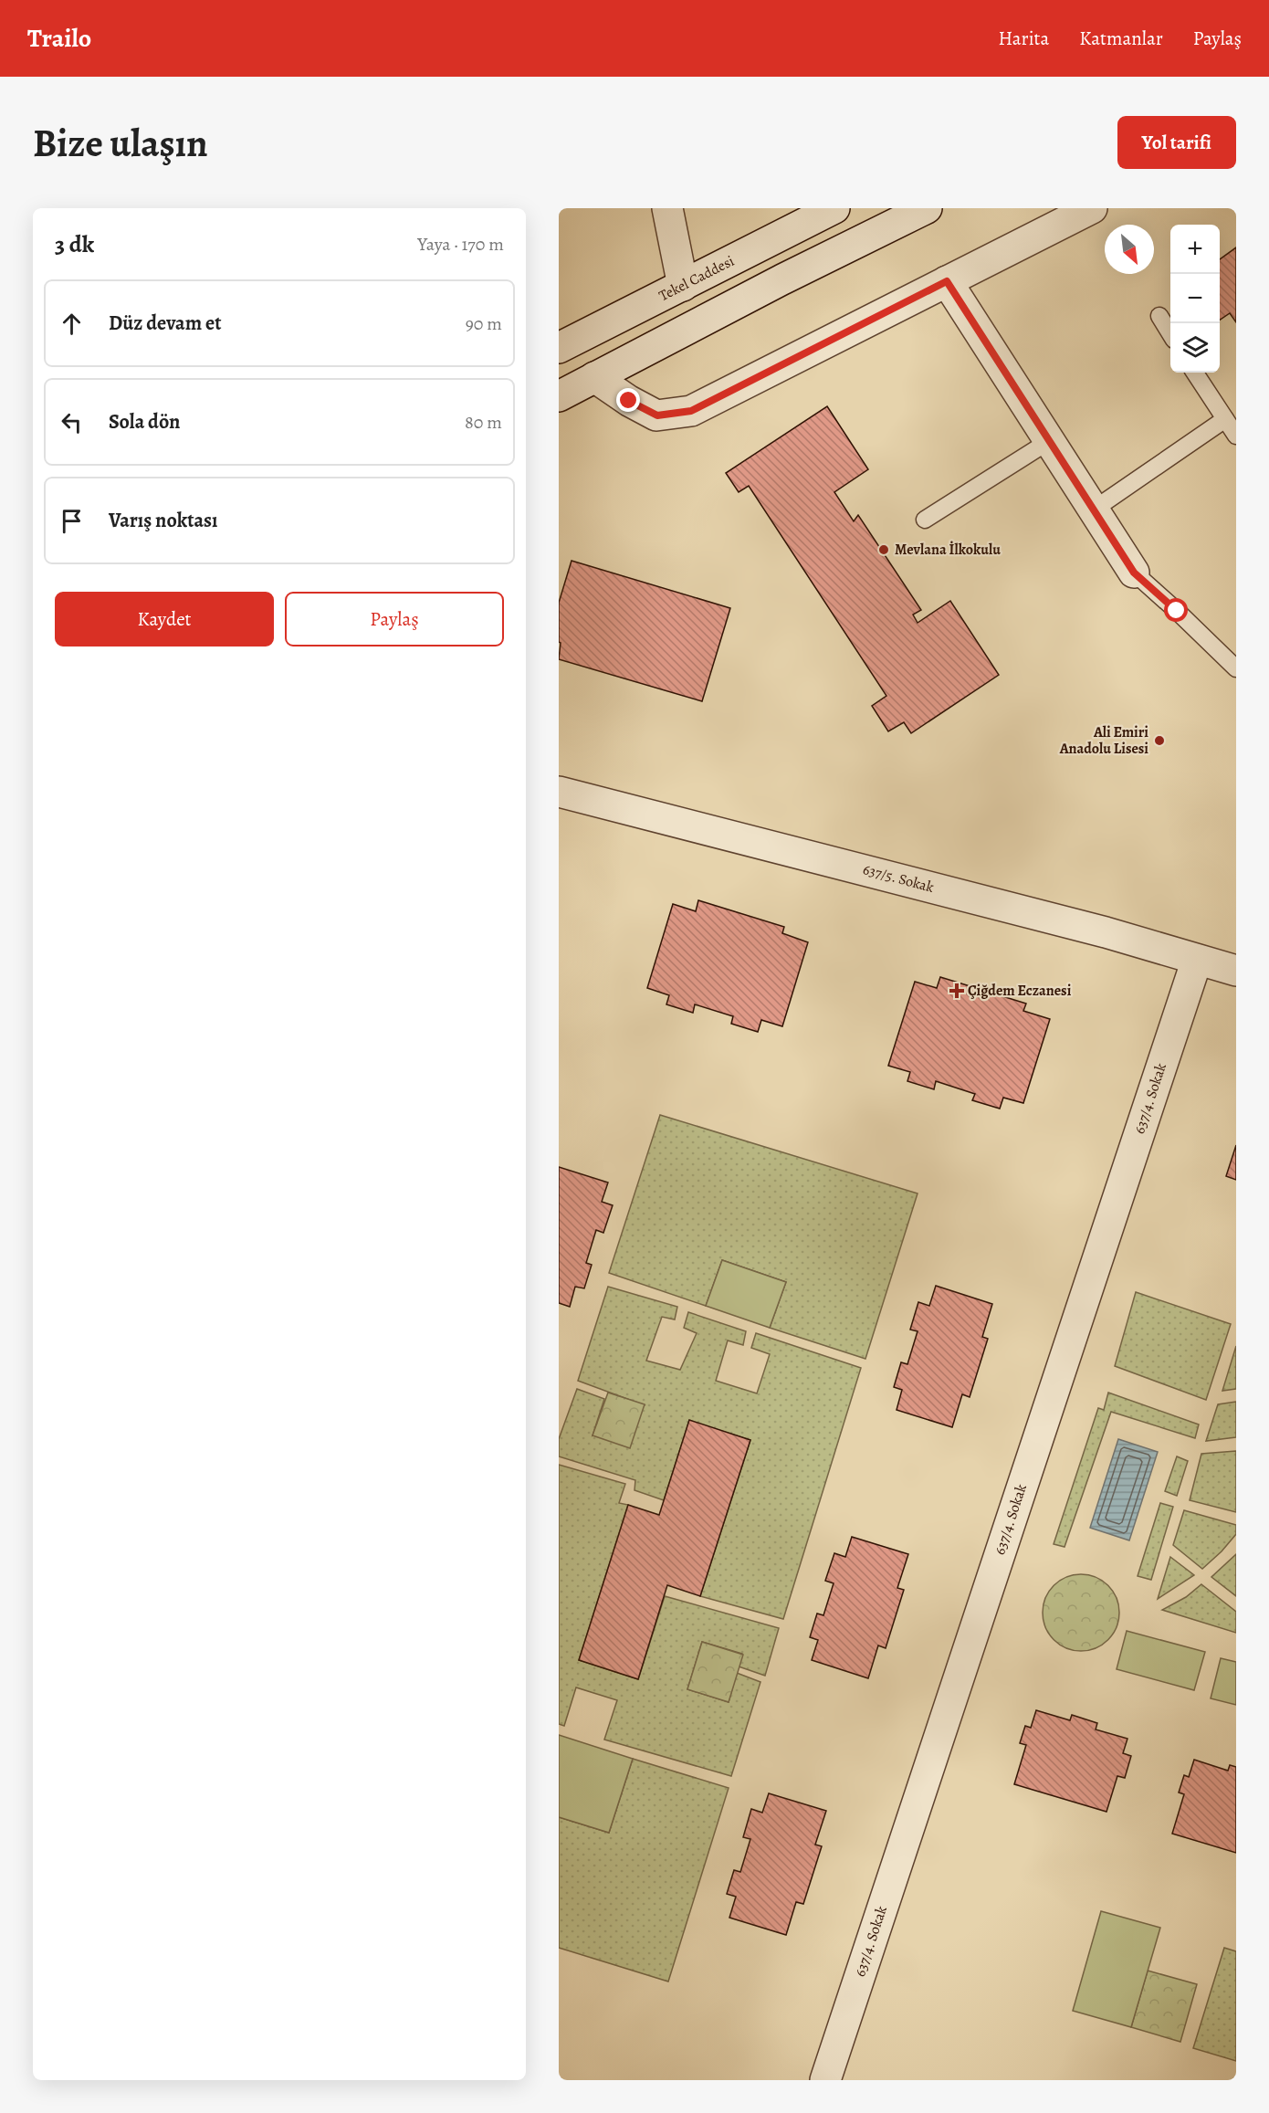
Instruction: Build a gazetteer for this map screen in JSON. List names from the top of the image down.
{
  "streets": {
    "street": ["Tekel Caddesi", "637/5. Sokak", "637/4. Sokak"]
  },
  "crossings": [
    ["637/5. Sokak", "637/4. Sokak"]
  ],
  "places": {
    "other": ["Mevlana İlkokulu", "Ali Emiri Anadolu Lisesi"],
    "health": ["Çiğdem Eczanesi"]
  },
  "north": "bottom right",
  "page": {
    "header": "Trailo",
    "nav": ["Harita", "Katmanlar", "Paylaş"],
    "buttons": [
      "Yol tarifi",
      ["Kaydet", "Paylaş"]
    ],
    "title": "Bize ulaşın",
    "heading": ["3 dk", "Yaya · 170 m"],
    "map_buttons": ["+", "−"],
    "list": [
      ["Düz devam et", "90 m"],
      ["Sola dön", "80 m"],
      "Varış noktası"
    ]
  }
}
